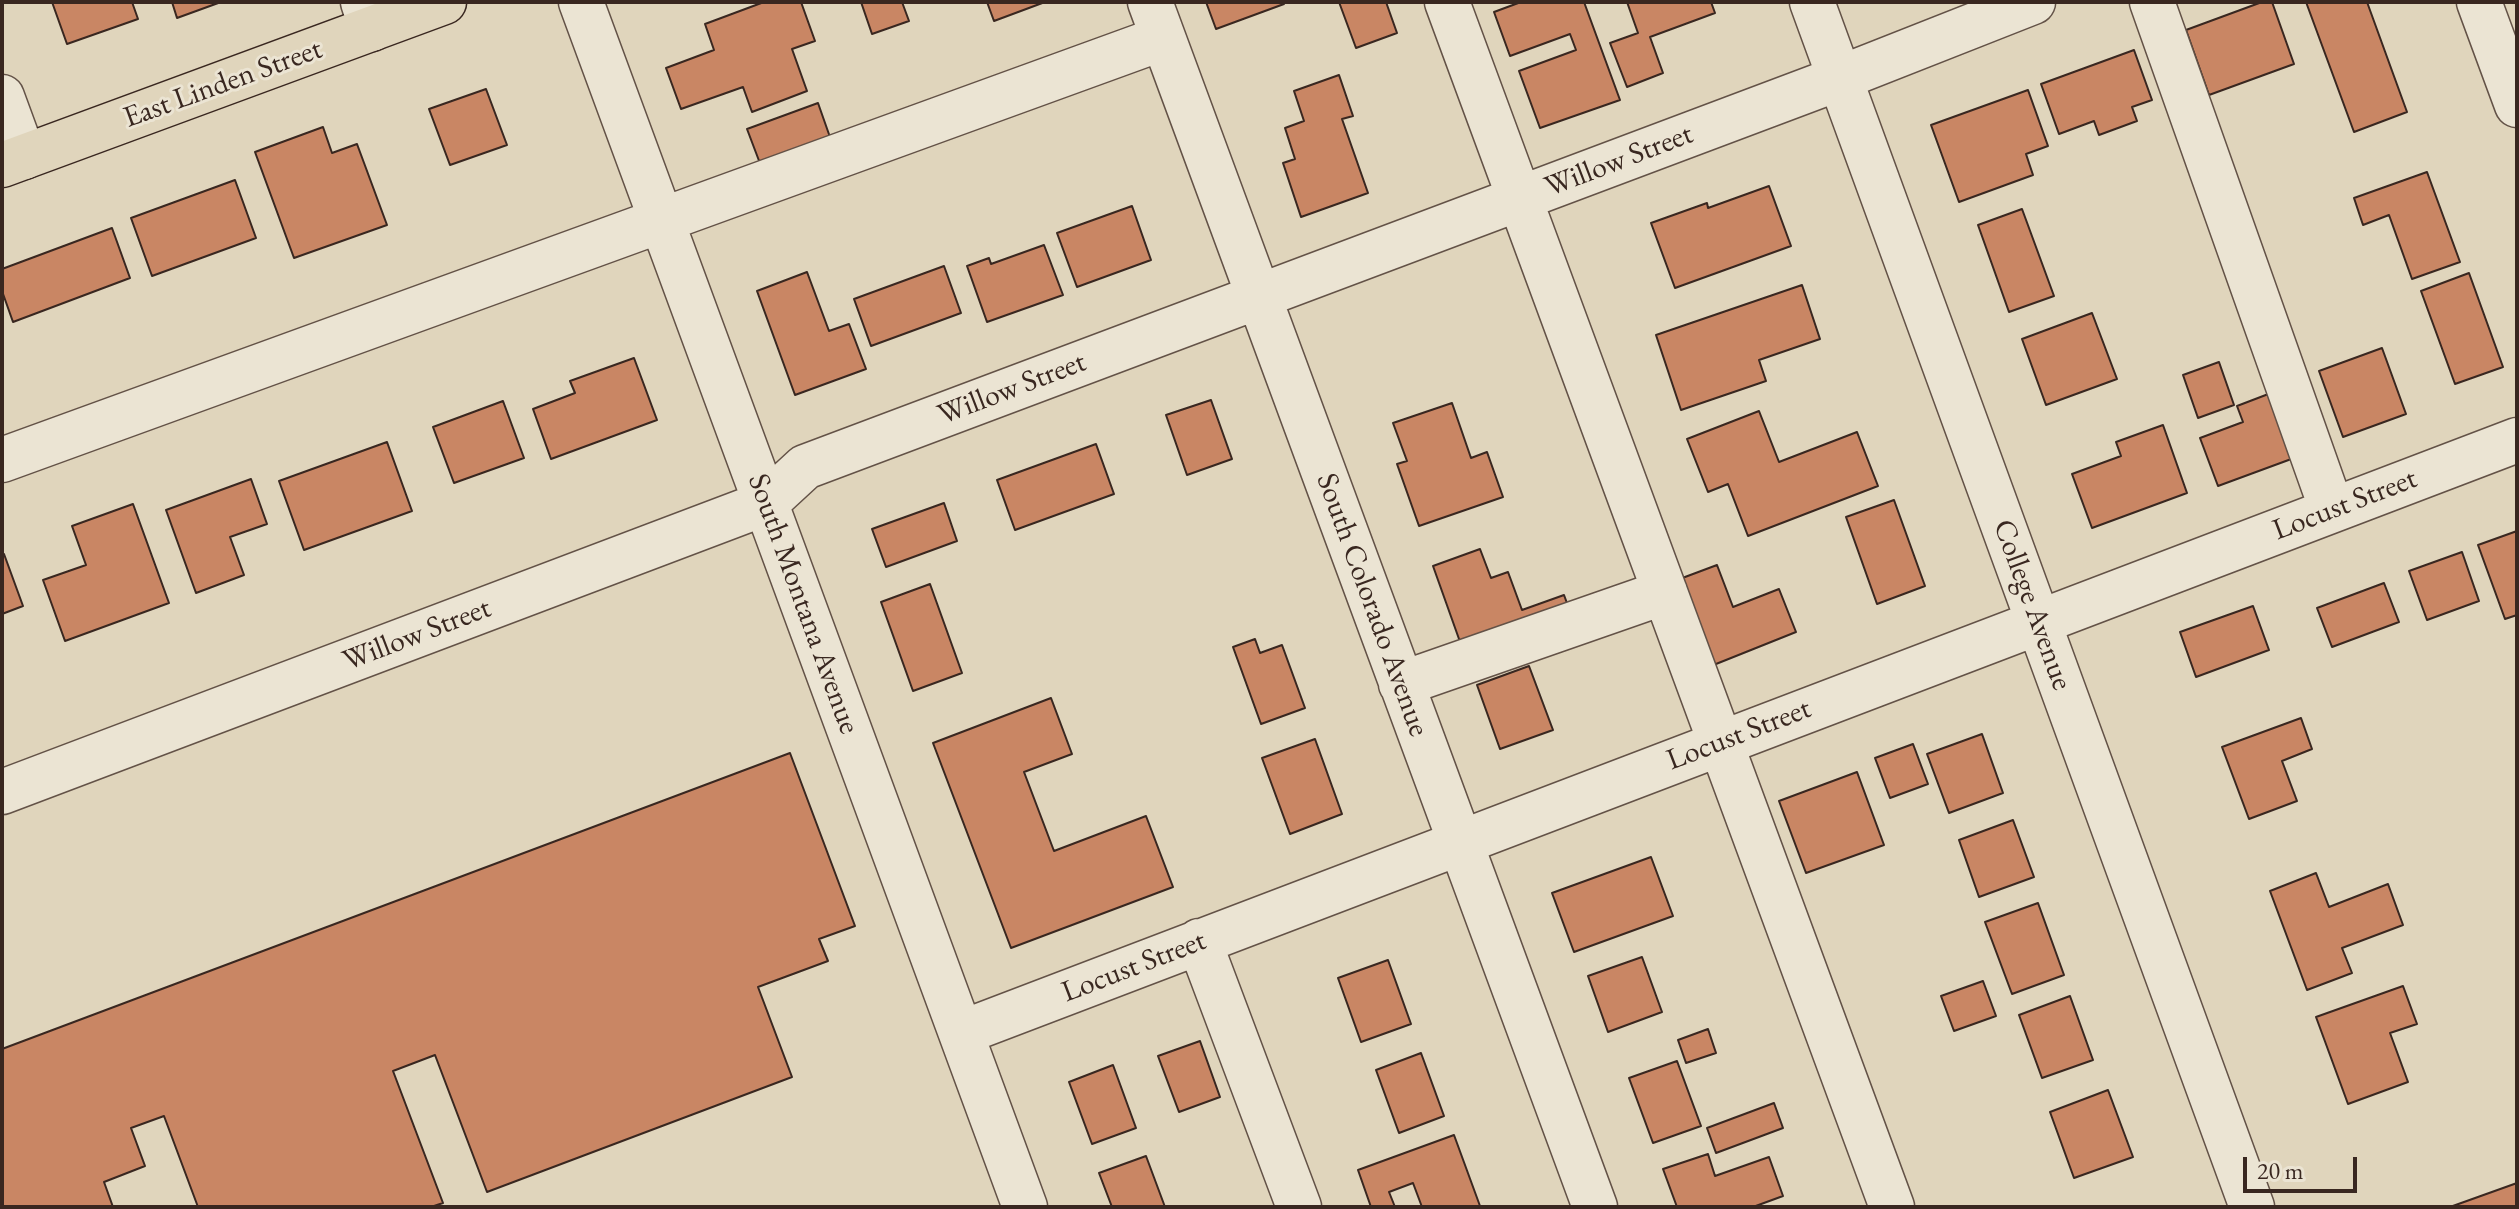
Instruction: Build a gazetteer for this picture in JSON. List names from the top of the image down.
{
  "streets": {
    "main road": ["East Linden Street"],
    "street": [
      "Willow Street",
      "Locust Street",
      "South Montana Avenue",
      "South Colorado Avenue",
      "College Avenue"
    ]
  },
  "crossings": [
    ["Willow Street", "South Montana Avenue"],
    ["Willow Street", "South Colorado Avenue"],
    ["Willow Street", "College Avenue"],
    ["Locust Street", "South Montana Avenue"],
    ["Locust Street", "South Colorado Avenue"],
    ["Locust Street", "College Avenue"]
  ],
  "scale_bar": "20 m"
}
